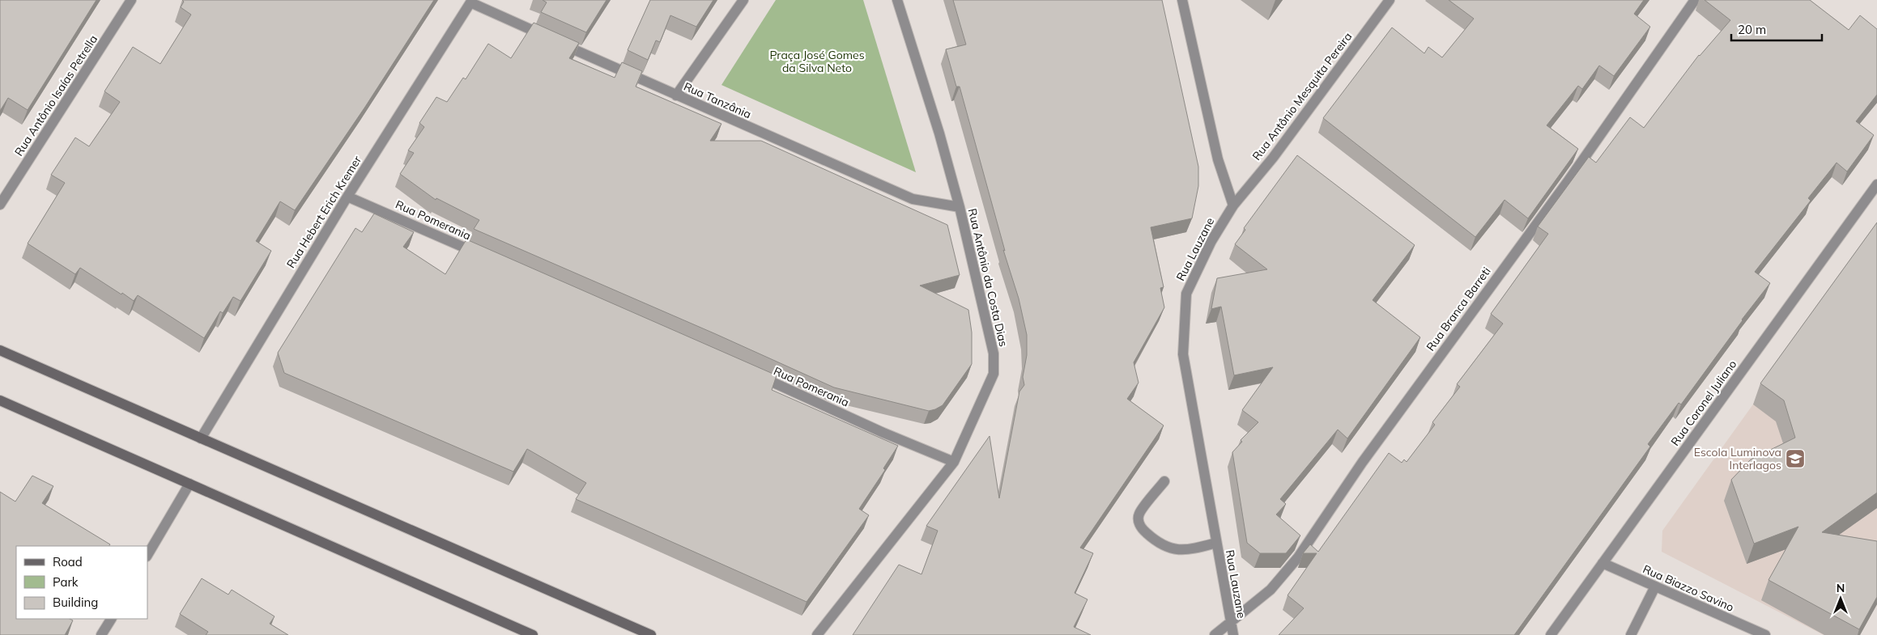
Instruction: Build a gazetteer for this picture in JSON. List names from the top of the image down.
{
  "streets": {
    "street": [
      "Rua Antônio Isaías Petrella",
      "Rua Antônio Mesquita Pereira",
      "Rua Tanzânia",
      "Rua Hebert Erich Kremer",
      "Rua Pomerania",
      "Rua Lauzane",
      "Rua Antônio da Costa Dias",
      "Rua Branca Barreti",
      "Rua Coronel Juliano",
      "Rua Biazzo Savino"
    ]
  },
  "crossings": [
    ["Rua Antônio Mesquita Pereira", "Rua Lauzane"],
    ["Rua Tanzânia", "Rua Hebert Erich Kremer"],
    ["Rua Tanzânia", "Rua Antônio da Costa Dias"],
    ["Rua Hebert Erich Kremer", "Rua Pomerania"],
    ["Rua Pomerania", "Rua Antônio da Costa Dias"],
    ["Rua Lauzane", "Rua Branca Barreti"],
    ["Rua Coronel Juliano", "Rua Biazzo Savino"]
  ],
  "parks": ["Praça José Gomes da Silva Neto"],
  "places": {
    "school or university": ["Escola Luminova Interlagos"]
  },
  "legend": ["Road", "Park", "Building"],
  "scale_bar": "20 m",
  "north": "top"
}
